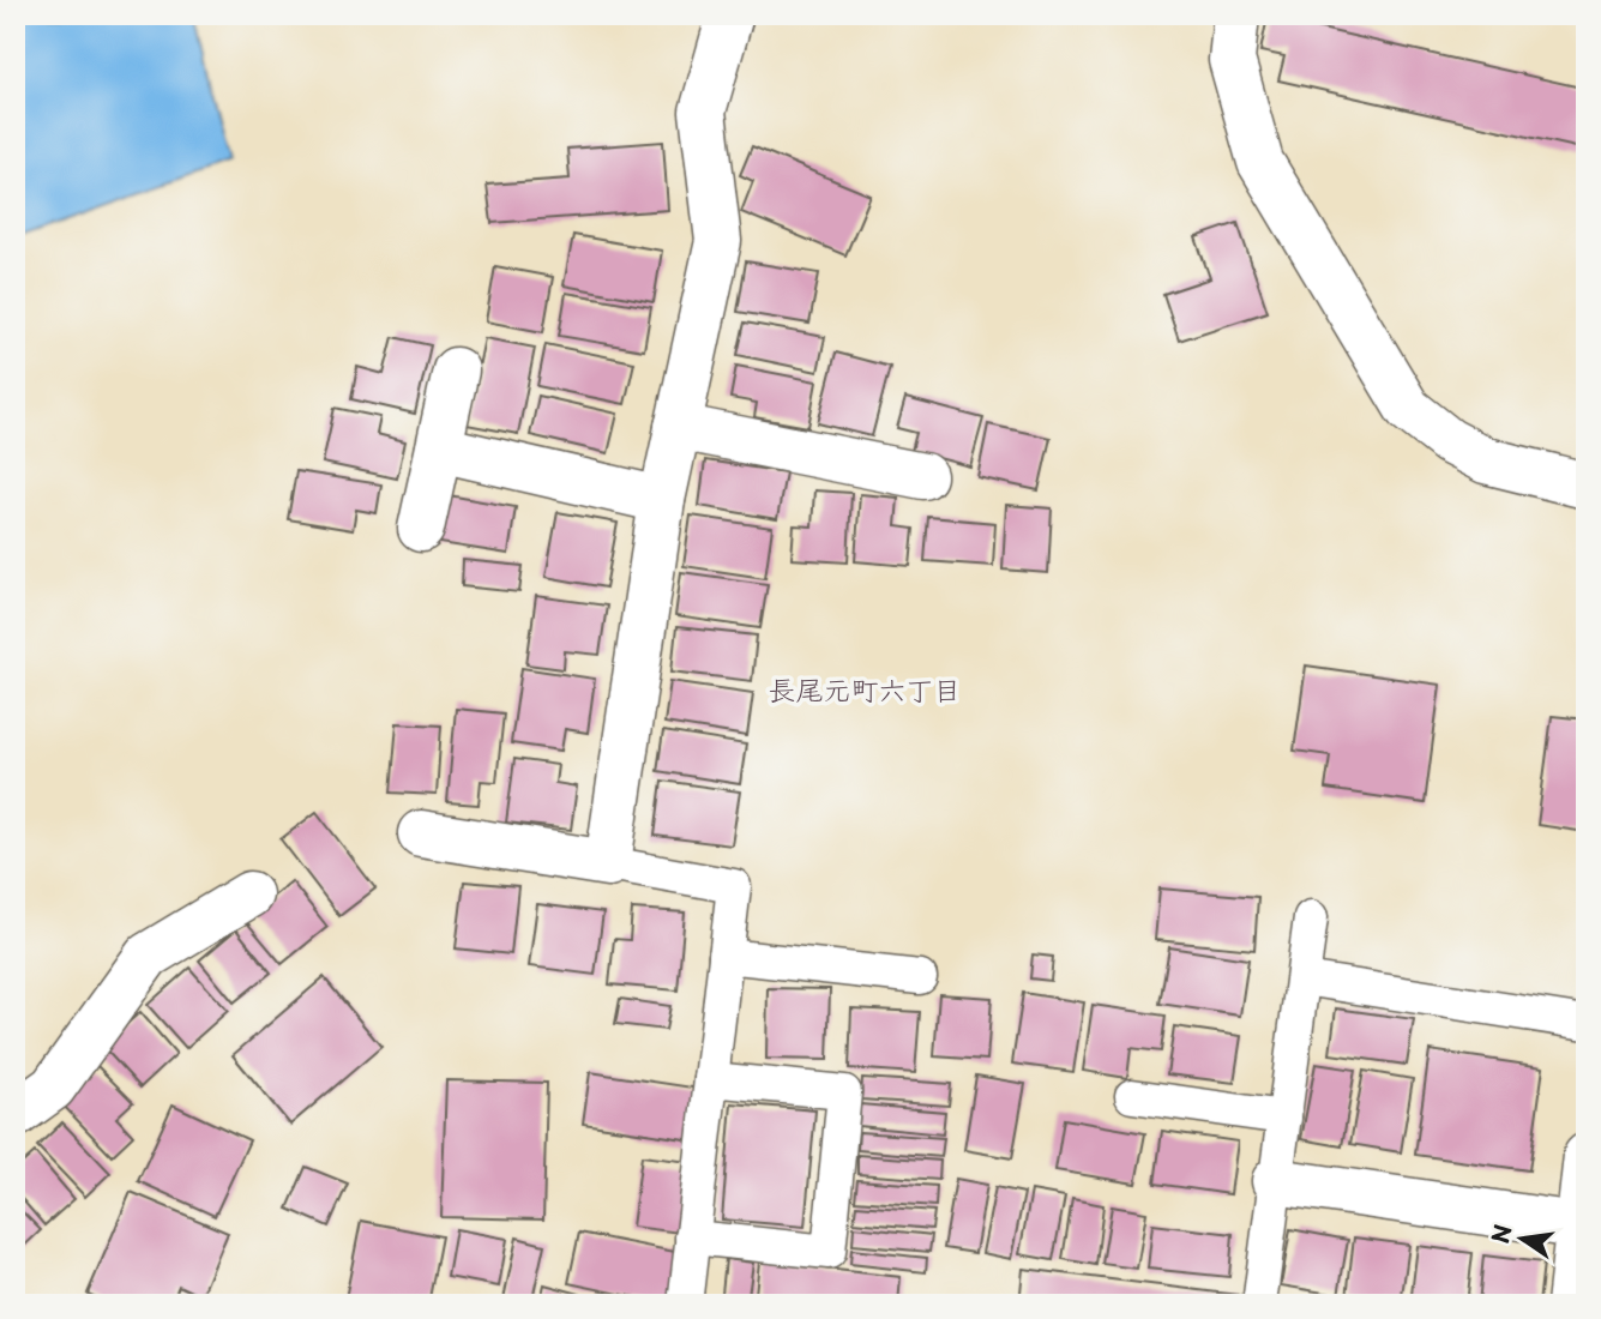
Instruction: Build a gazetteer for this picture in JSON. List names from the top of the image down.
{
  "districts": ["長尾元町六丁目"],
  "north": "left"
}
